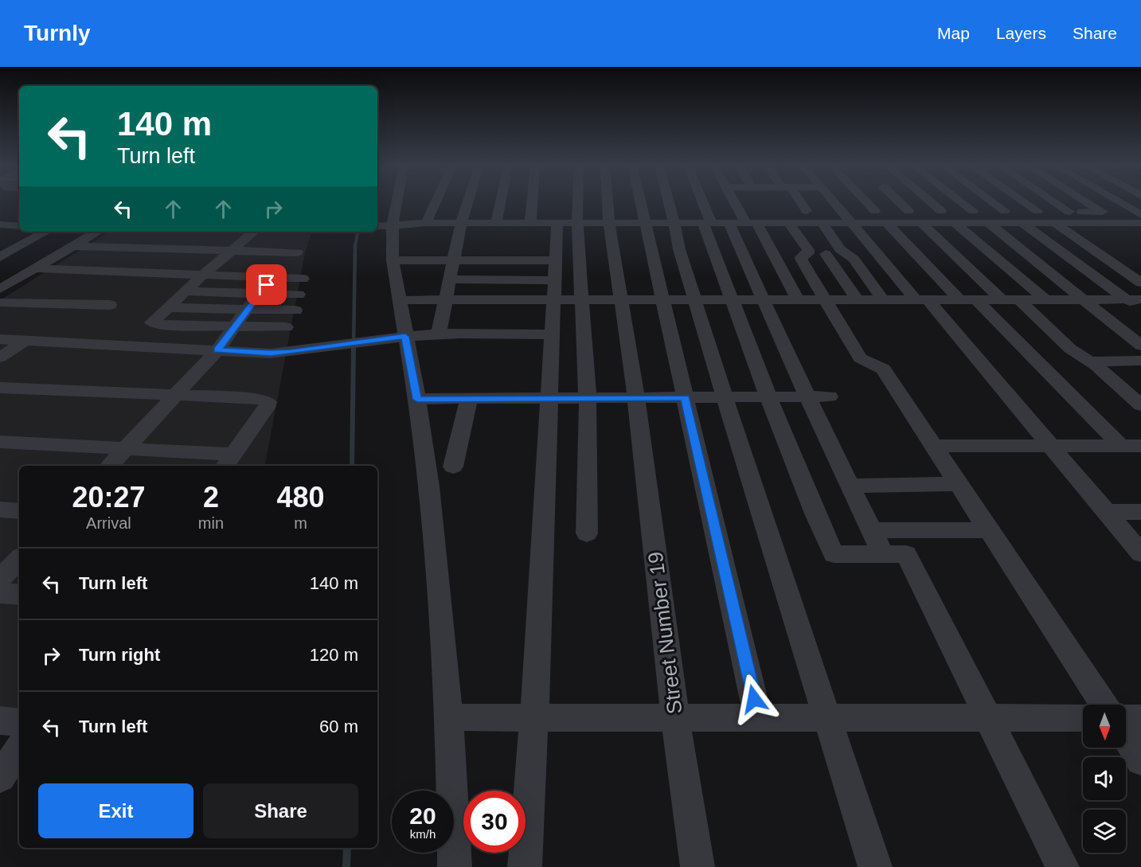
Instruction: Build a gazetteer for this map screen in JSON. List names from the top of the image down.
{
  "streets": {
    "street": ["Street Number 19"]
  },
  "north": "bottom",
  "page": {
    "header": "Turnly",
    "nav": ["Map", "Layers", "Share"],
    "turn": ["140 m", "Turn left"],
    "eta": [
      "20:27",
      "Arrival",
      "2",
      "min",
      "480",
      "m"
    ],
    "list": [
      {
        "name": "Turn left",
        "value": "140 m"
      },
      {
        "name": "Turn right",
        "value": "120 m"
      },
      {
        "name": "Turn left",
        "value": "60 m"
      }
    ],
    "buttons": ["Exit", "Share"],
    "speed": "20 km/h",
    "limit": "30"
  }
}
